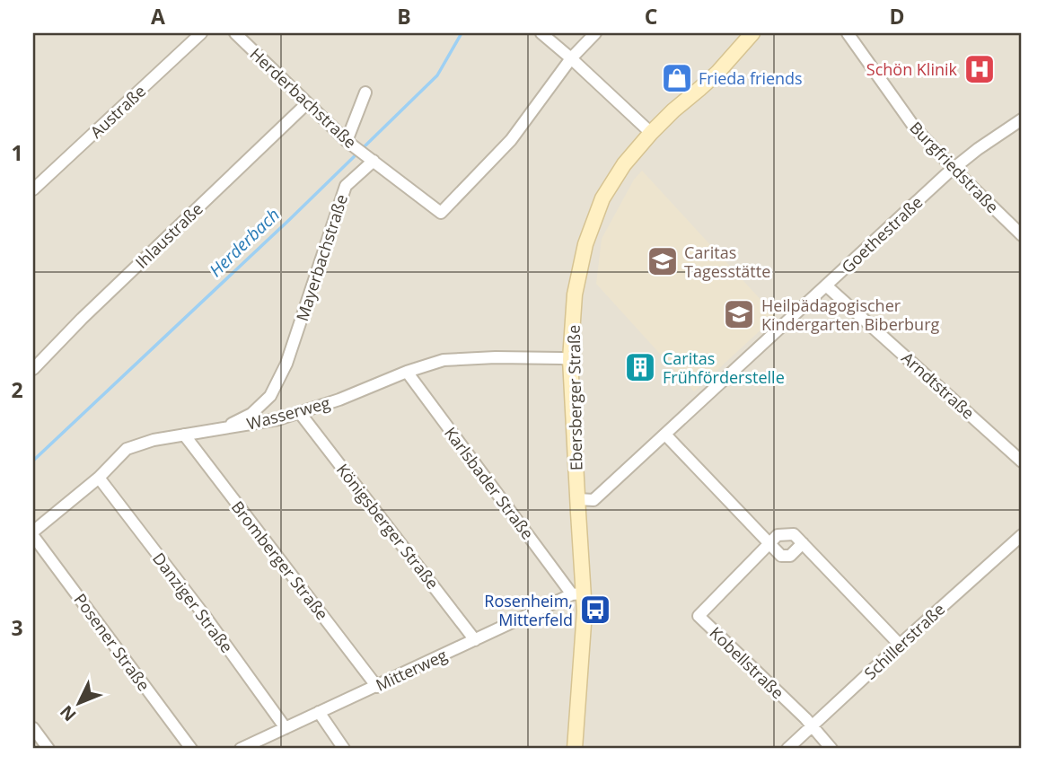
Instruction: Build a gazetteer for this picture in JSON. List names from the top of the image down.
{
  "streets": {
    "street": [
      "Herderbachstraße",
      "Austraße",
      "Burgfriedstraße",
      "Goethestraße",
      "Ihlaustraße",
      "Mayerbachstraße",
      "Arndtstraße",
      "Ebersberger Straße",
      "Wasserweg",
      "Karlsbader Straße",
      "Königsberger Straße",
      "Bromberger Straße",
      "Danziger Straße",
      "Schillerstraße",
      "Posener Straße",
      "Kobellstraße",
      "Mitterweg"
    ]
  },
  "crossings": [
    ["Herderbachstraße", "Ihlaustraße"],
    ["Herderbachstraße", "Mayerbachstraße"],
    ["Burgfriedstraße", "Goethestraße"],
    ["Goethestraße", "Arndtstraße"],
    ["Goethestraße", "Ebersberger Straße"],
    ["Mayerbachstraße", "Wasserweg"],
    ["Ebersberger Straße", "Wasserweg"],
    ["Ebersberger Straße", "Karlsbader Straße"],
    ["Ebersberger Straße", "Mitterweg"],
    ["Wasserweg", "Karlsbader Straße"],
    ["Wasserweg", "Königsberger Straße"],
    ["Wasserweg", "Bromberger Straße"],
    ["Wasserweg", "Danziger Straße"],
    ["Wasserweg", "Posener Straße"],
    ["Karlsbader Straße", "Mitterweg"],
    ["Königsberger Straße", "Mitterweg"],
    ["Bromberger Straße", "Mitterweg"],
    ["Danziger Straße", "Mitterweg"],
    ["Schillerstraße", "Kobellstraße"]
  ],
  "water": ["Herderbach"],
  "places": {
    "hospital": ["Schön Klinik"],
    "shop": ["Frieda friends"],
    "school or university": ["Caritas Tagesstätte", "Heilpädagogischer Kindergarten Biberburg"],
    "building": ["Caritas Frühförderstelle"],
    "bus stop": ["Rosenheim, Mitterfeld"]
  },
  "north": "bottom left",
  "grid": {
    "columns": [
      "A",
      "B",
      "C",
      "D"
    ],
    "rows": ["1", "2", "3"]
  }
}
